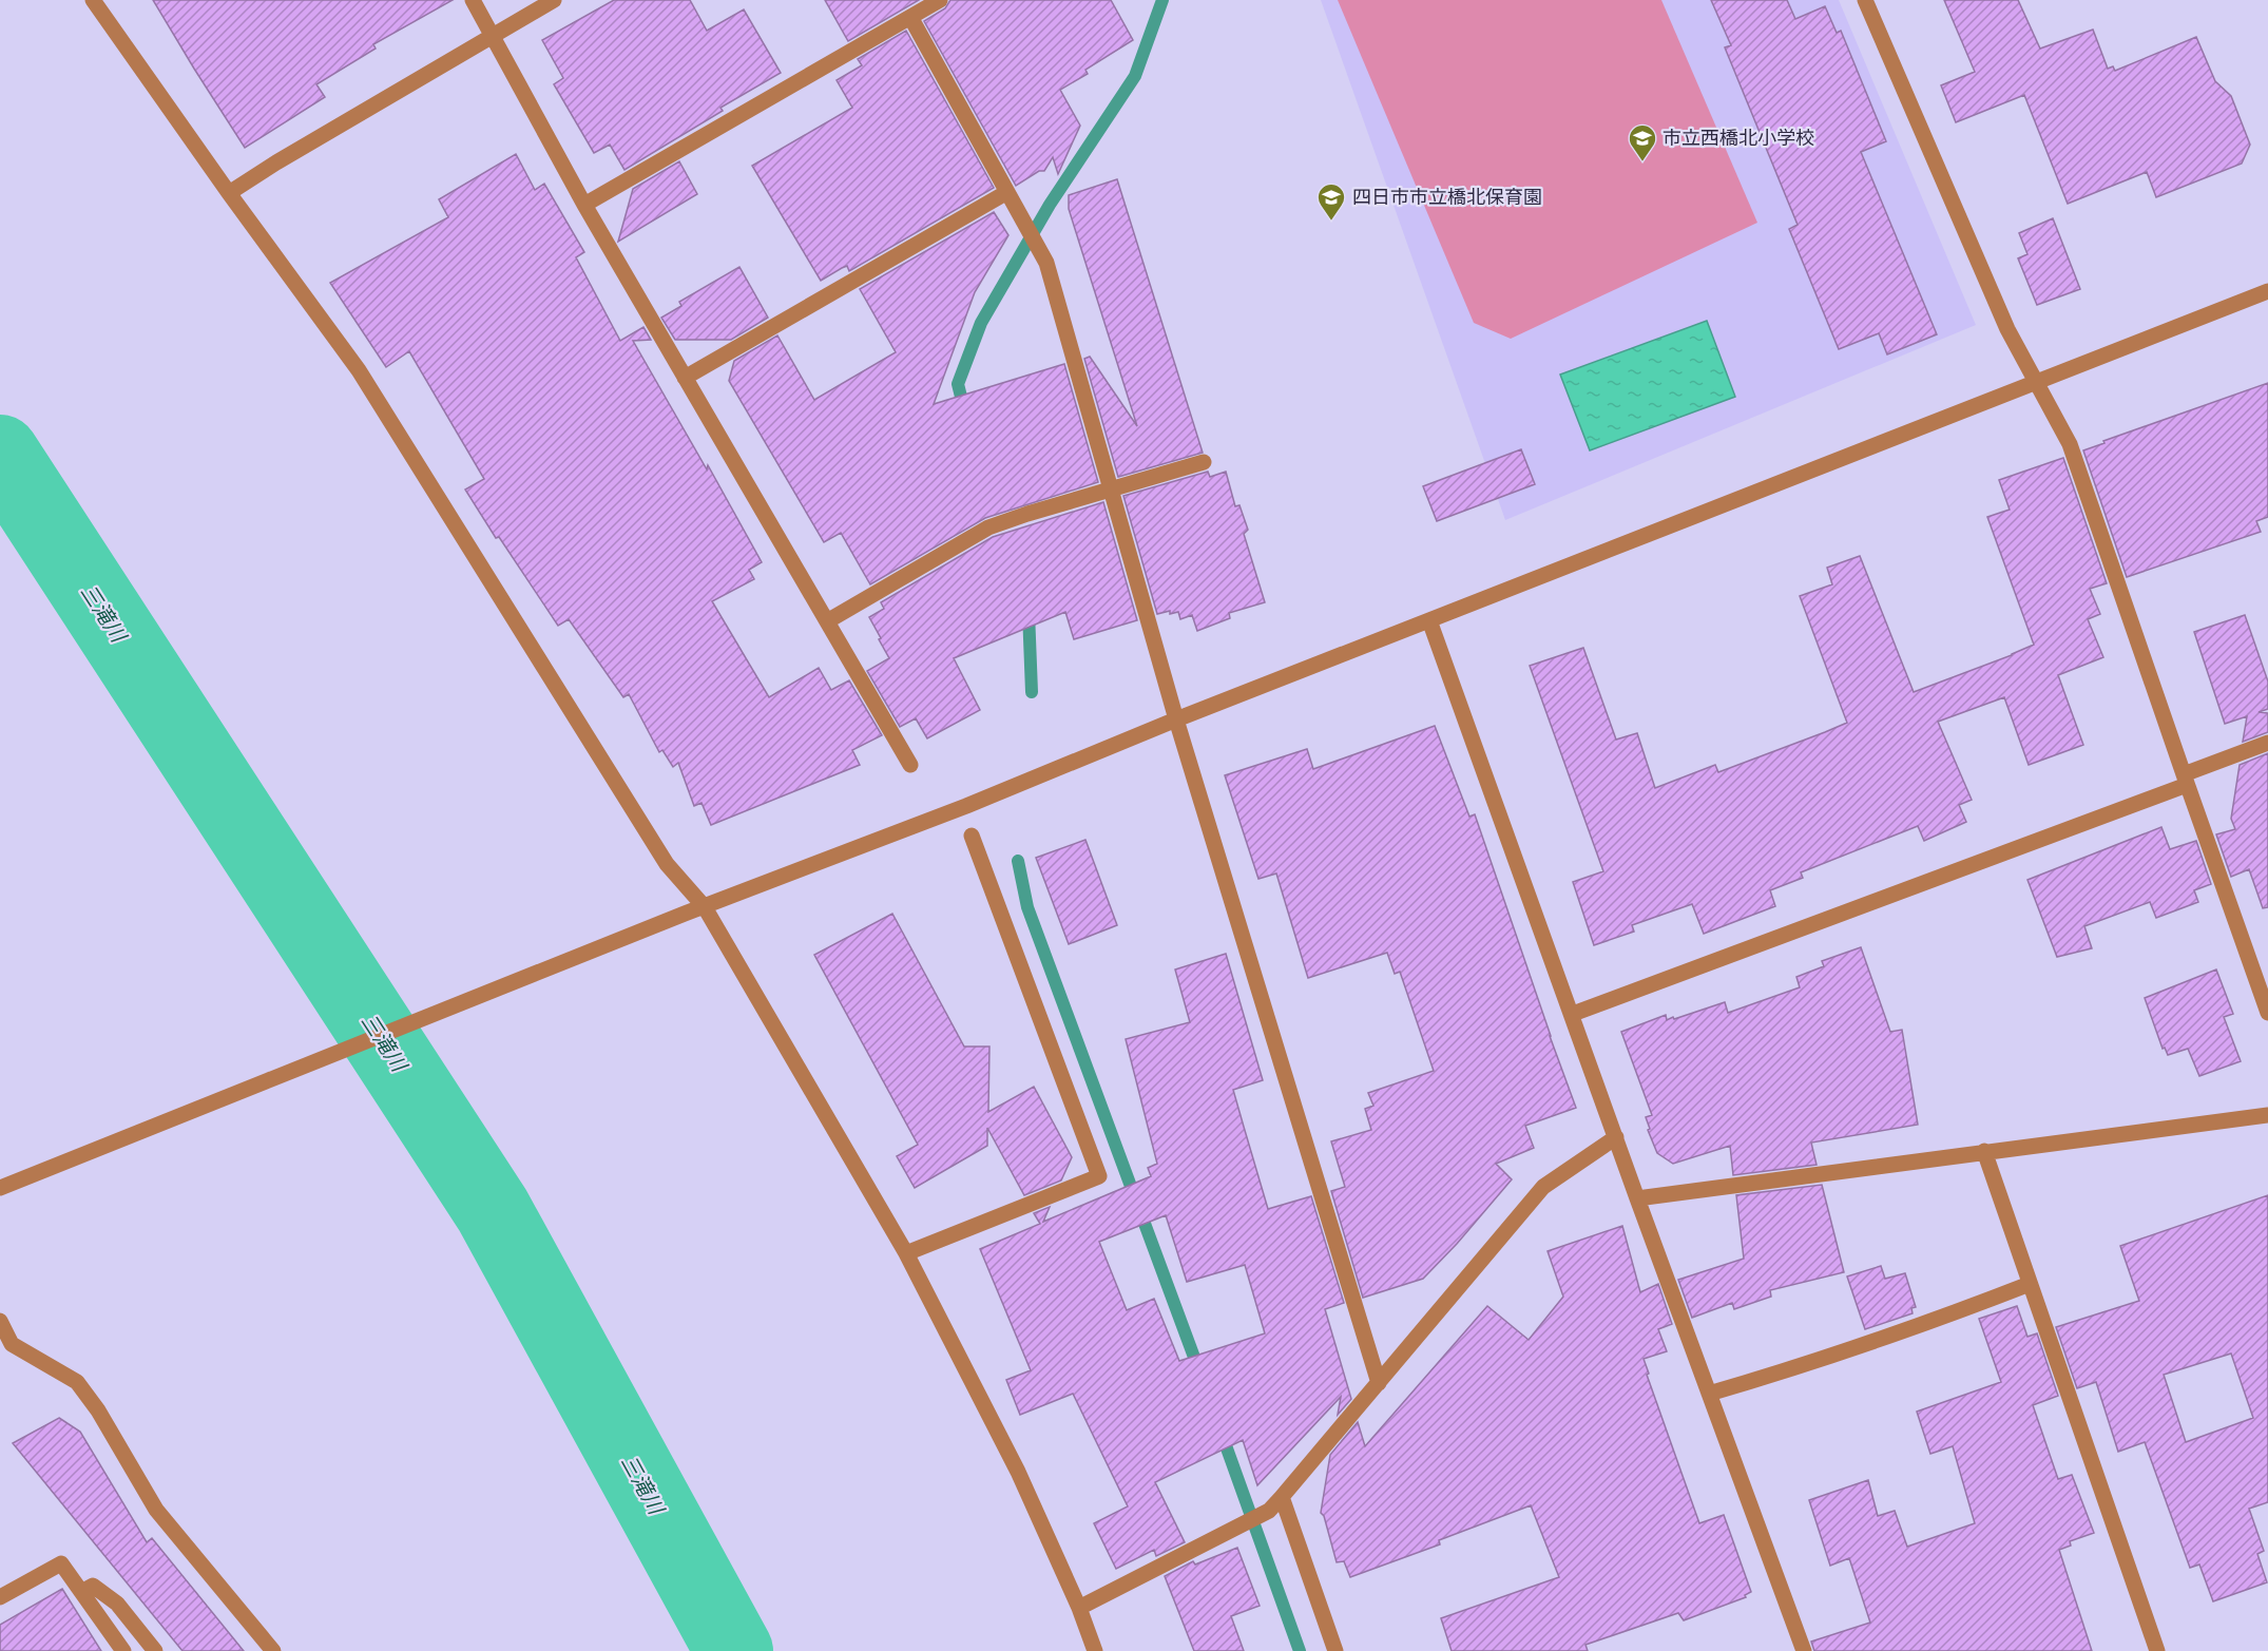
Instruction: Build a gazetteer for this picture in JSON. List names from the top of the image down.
{
  "water": ["三滝川"],
  "places": {
    "school or university": ["市立西橋北小学校", "四日市市立橋北保育園"]
  }
}
